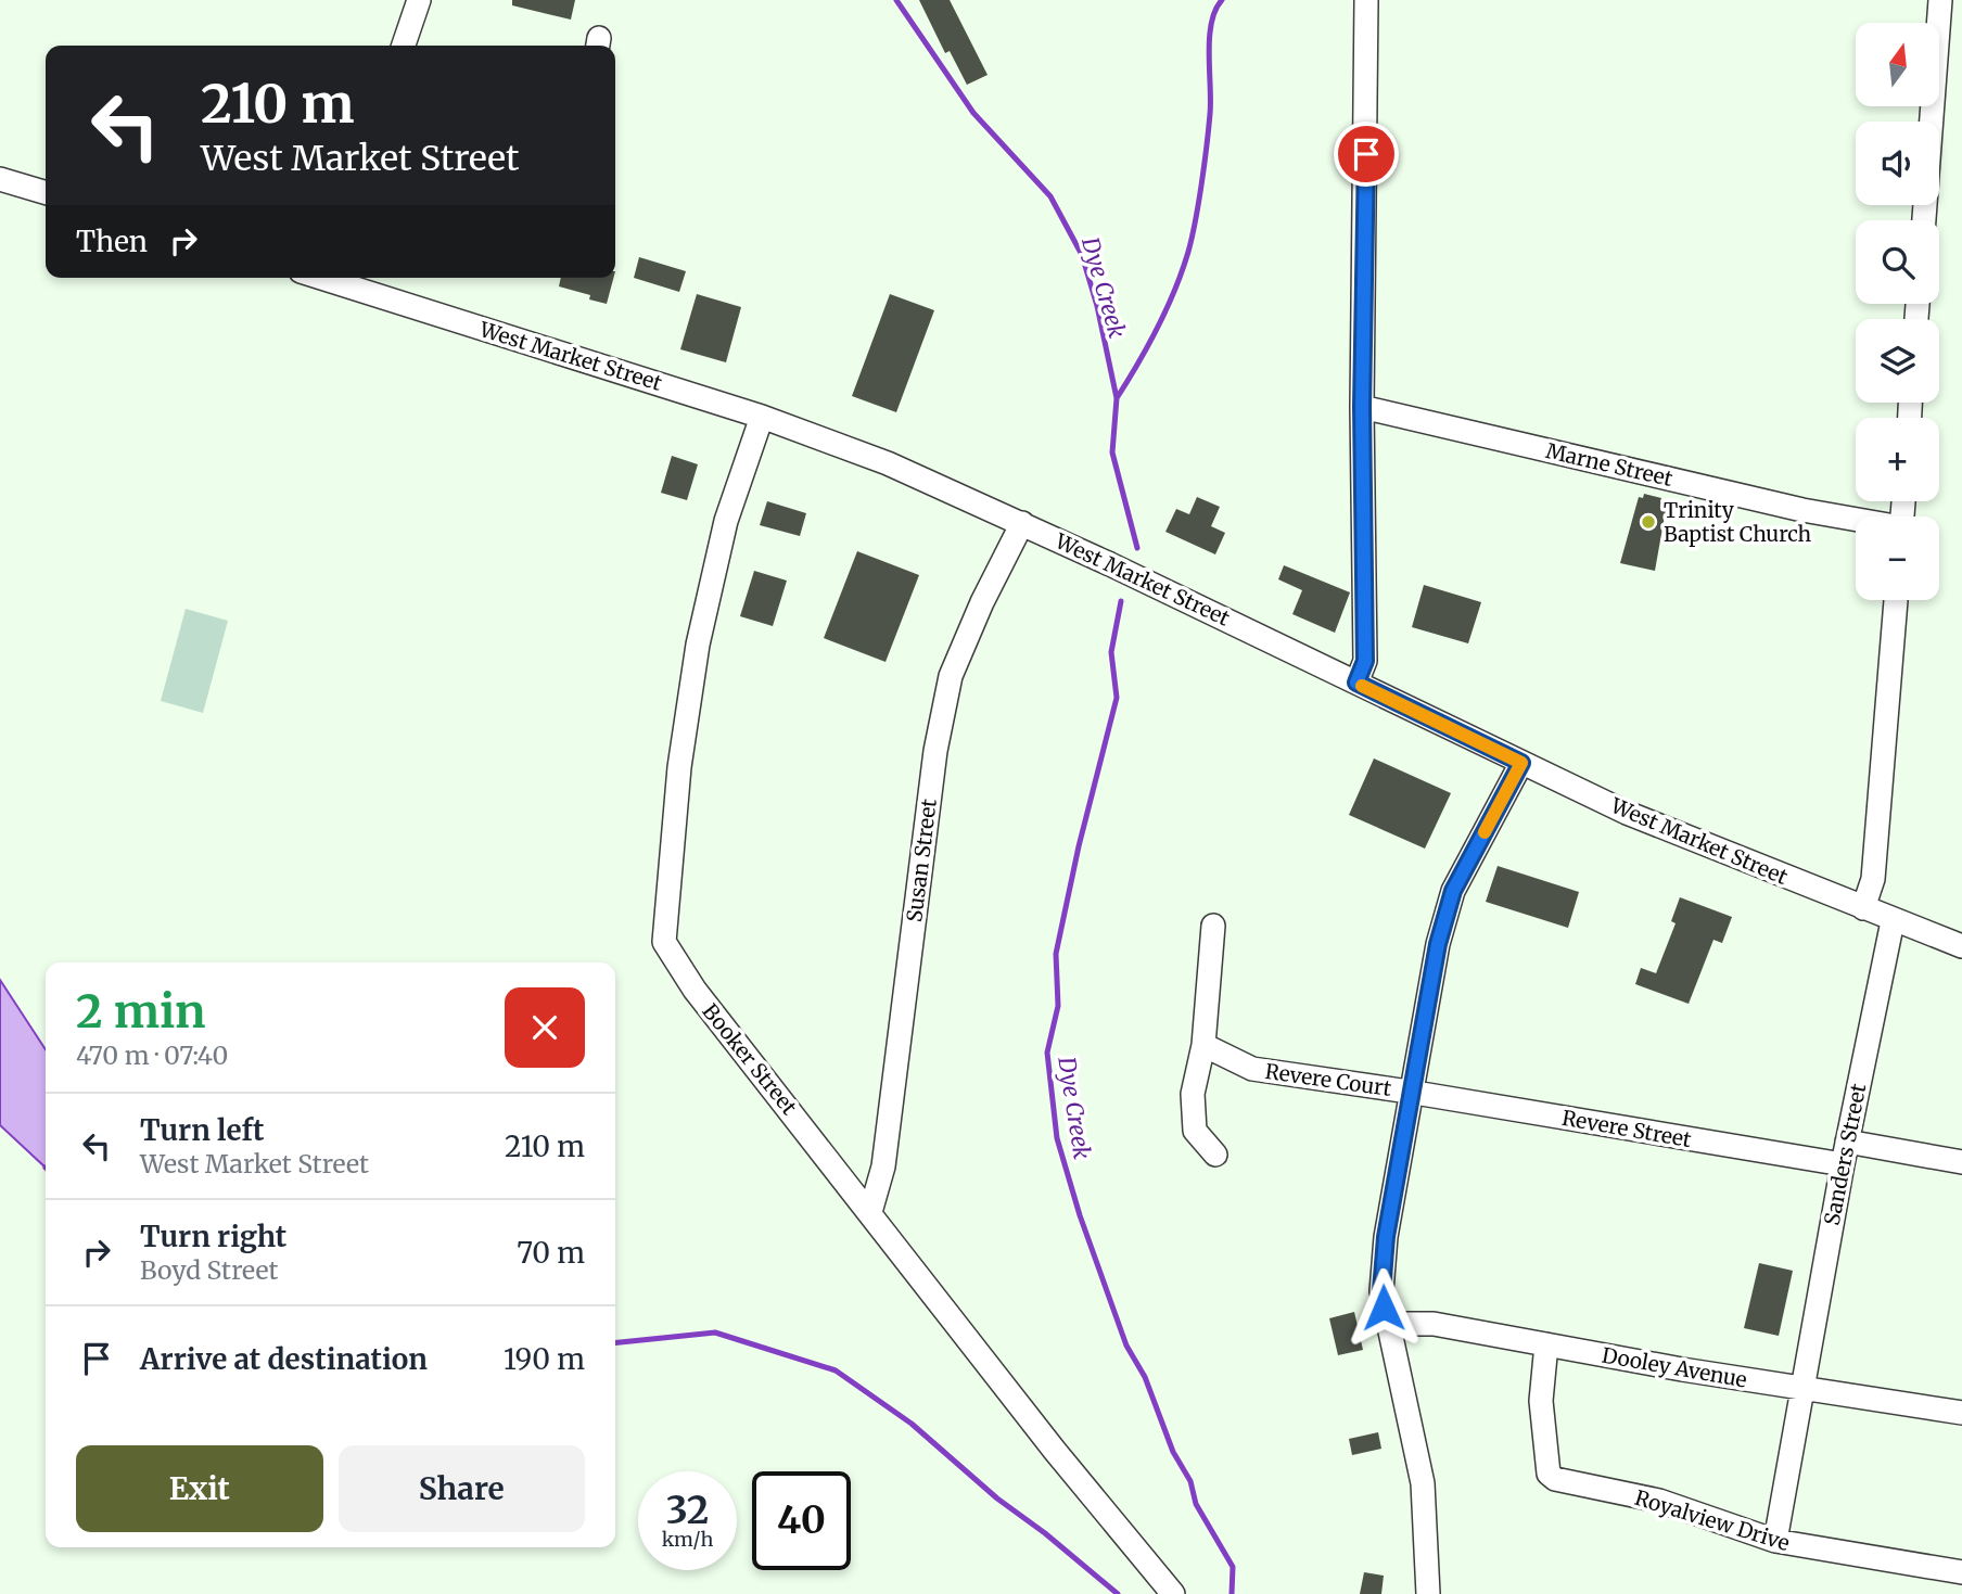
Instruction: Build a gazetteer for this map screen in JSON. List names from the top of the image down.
{
  "streets": {
    "street": [
      "West Market Street",
      "Marne Street",
      "Susan Street",
      "Booker Street",
      "Revere Court",
      "Revere Street",
      "Sanders Street",
      "Dooley Avenue",
      "Royalview Drive"
    ]
  },
  "crossings": [
    ["West Market Street", "Susan Street"],
    ["West Market Street", "Booker Street"],
    ["West Market Street", "Sanders Street"],
    ["Susan Street", "Booker Street"],
    ["Revere Court", "Revere Street"],
    ["Revere Street", "Sanders Street"],
    ["Sanders Street", "Dooley Avenue"],
    ["Sanders Street", "Royalview Drive"],
    ["Dooley Avenue", "Royalview Drive"]
  ],
  "water": ["Dye Creek"],
  "places": ["Trinity Baptist Church"],
  "north": "top",
  "page": {
    "map_buttons": ["+", "−"],
    "turn": ["210 m", "West Market Street"],
    "then": "Then",
    "heading": ["2 min", "470 m · 07:40"],
    "list": [
      {
        "name": "Turn left",
        "note": "West Market Street",
        "value": "210 m"
      },
      {
        "name": "Turn right",
        "note": "Boyd Street",
        "value": "70 m"
      },
      {
        "name": "Arrive at destination",
        "value": "190 m"
      }
    ],
    "buttons": ["Exit", "Share"],
    "speed": "32 km/h",
    "limit": "40"
  }
}
